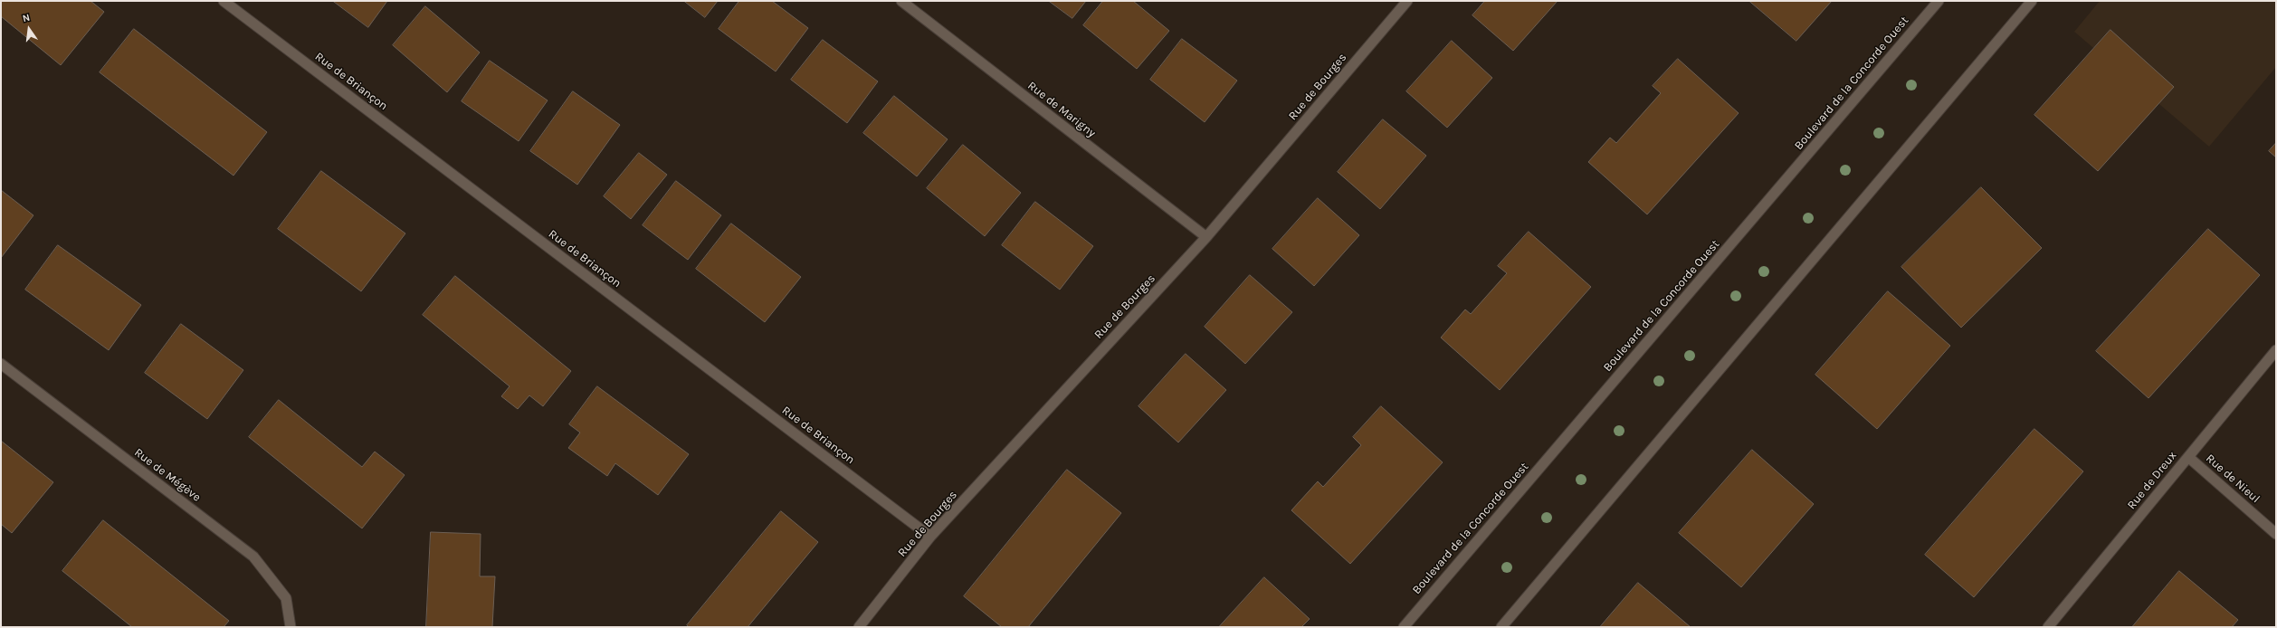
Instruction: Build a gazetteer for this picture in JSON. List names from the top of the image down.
{
  "streets": {
    "street": [
      "Rue de Briançon",
      "Boulevard de la Concorde Ouest",
      "Rue de Bourges",
      "Rue de Marigny",
      "Rue de Mégève",
      "Rue de Nieul",
      "Rue de Dreux"
    ]
  },
  "crossings": [
    ["Rue de Briançon", "Rue de Bourges"],
    ["Rue de Bourges", "Rue de Marigny"],
    ["Rue de Nieul", "Rue de Dreux"]
  ],
  "north": "top"
}
